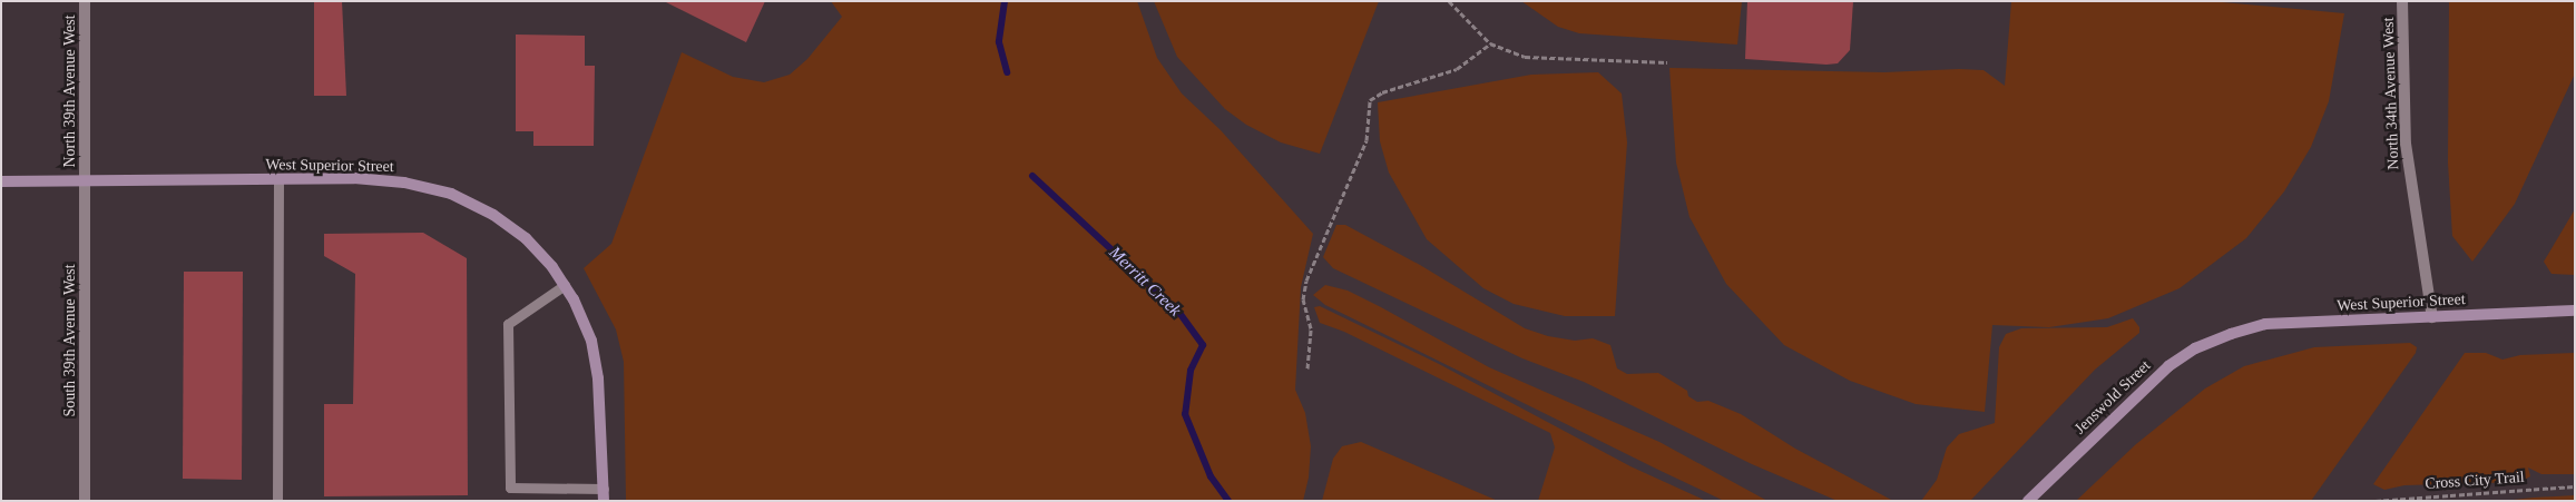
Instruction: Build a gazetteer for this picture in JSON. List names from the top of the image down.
{
  "streets": {
    "street": [
      "North 39th Avenue West",
      "North 34th Avenue West",
      "West Superior Street",
      "South 39th Avenue West",
      "Jenswold Street"
    ],
    "path": ["Cross City Trail"]
  },
  "crossings": [
    ["North 39th Avenue West", "West Superior Street"],
    ["North 39th Avenue West", "South 39th Avenue West"],
    ["North 34th Avenue West", "West Superior Street"],
    ["West Superior Street", "South 39th Avenue West"],
    ["West Superior Street", "Jenswold Street"]
  ],
  "water": ["Merritt Creek"]
}
